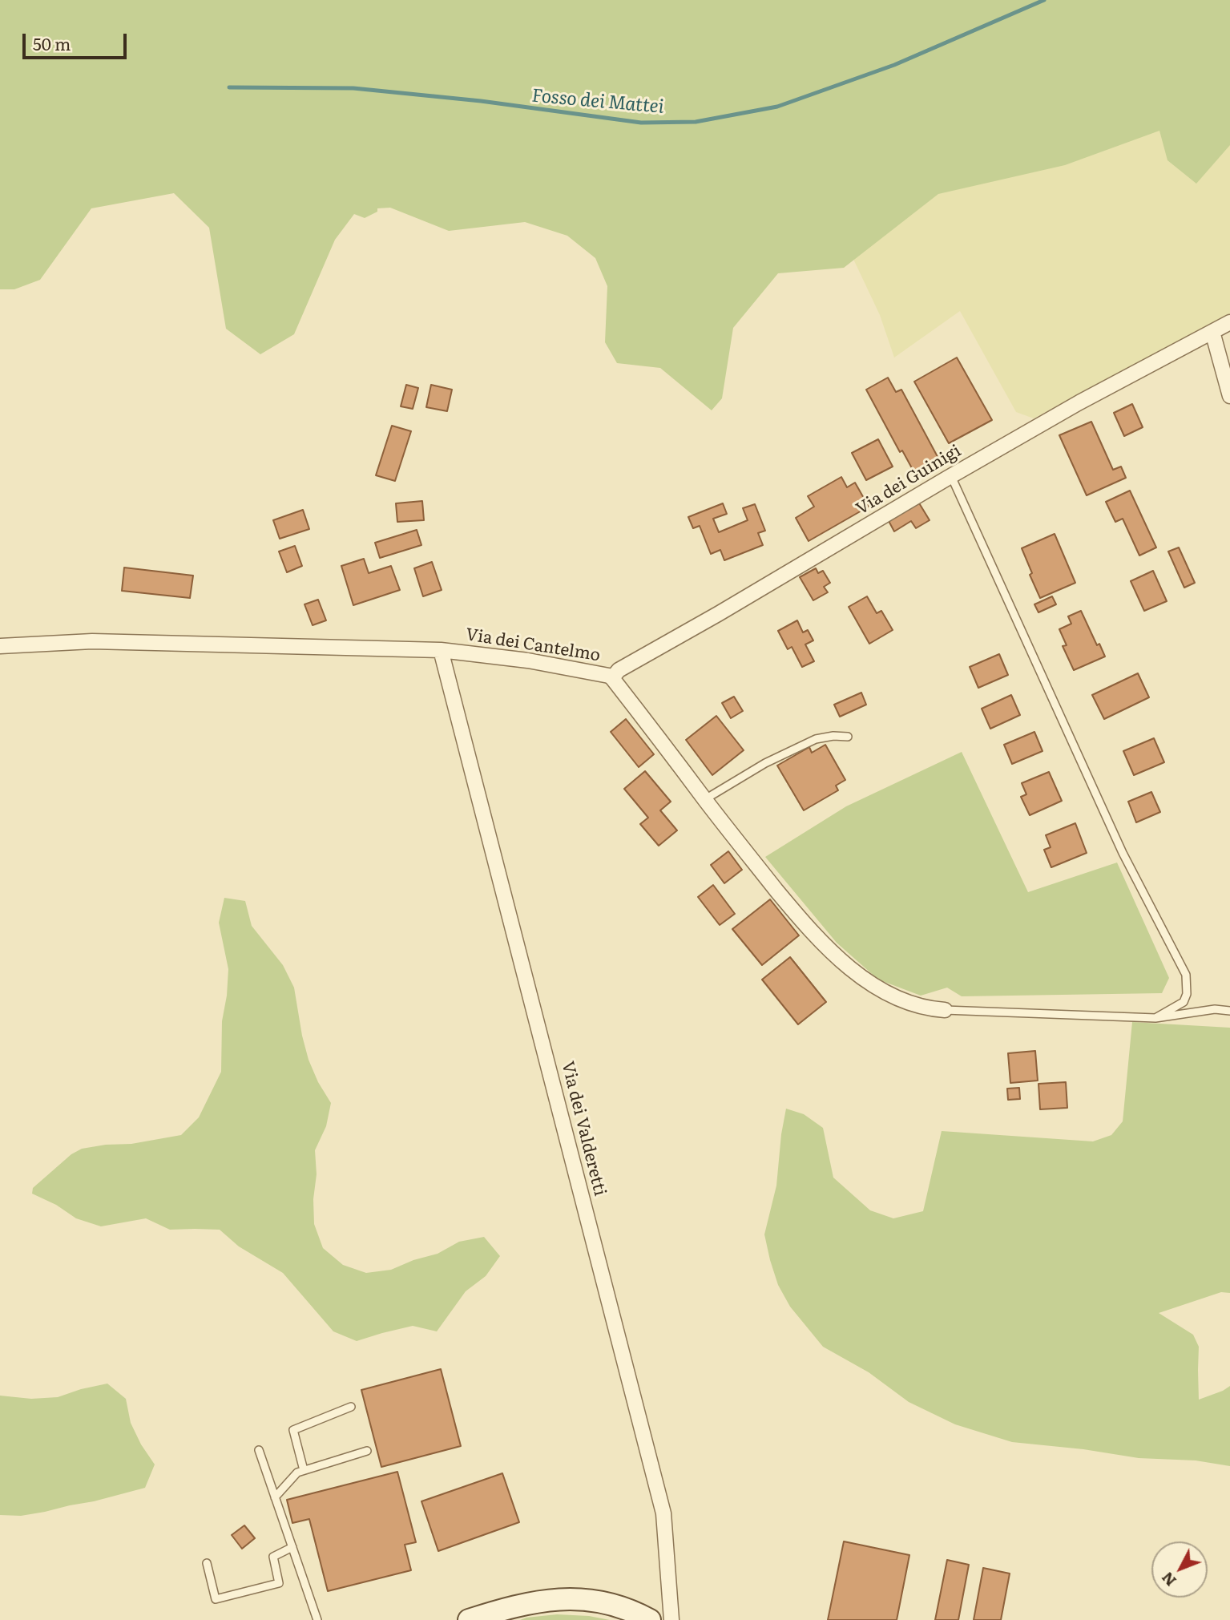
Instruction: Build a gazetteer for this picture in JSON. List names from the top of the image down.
{
  "streets": {
    "street": ["Via dei Guinigi", "Via dei Cantelmo", "Via dei Valderetti"]
  },
  "crossings": [
    ["Via dei Guinigi", "Via dei Cantelmo"],
    ["Via dei Cantelmo", "Via dei Valderetti"]
  ],
  "water": ["Fosso dei Mattei"],
  "scale_bar": "50 m",
  "north": "bottom left"
}
